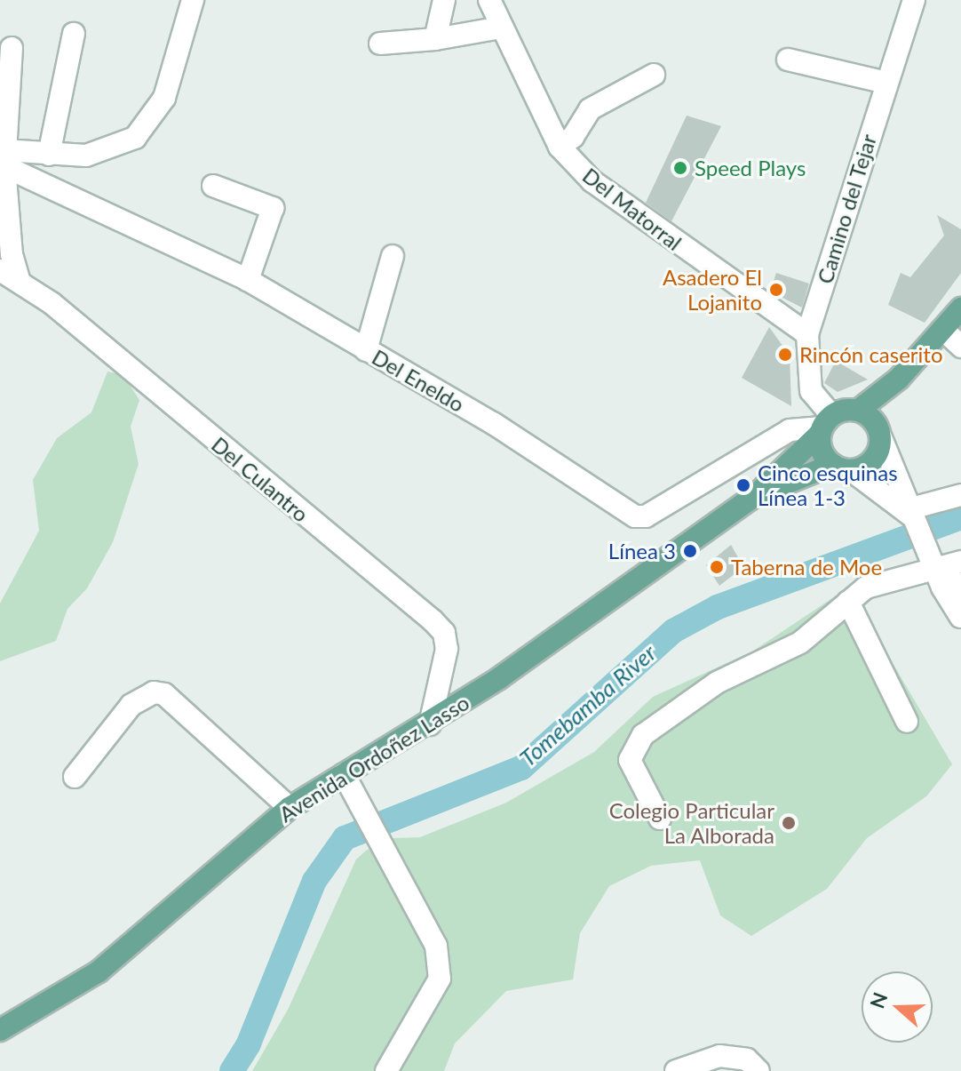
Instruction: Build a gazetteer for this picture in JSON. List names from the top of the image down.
{
  "streets": {
    "main road": ["Avenida Ordoñez Lasso"],
    "street": [
      "Del Matorral",
      "Camino del Tejar",
      "Del Eneldo",
      "Del Culantro"
    ]
  },
  "crossings": [
    ["Del Matorral", "Camino del Tejar"],
    ["Camino del Tejar", "Del Eneldo"],
    ["Camino del Tejar", "Avenida Ordoñez Lasso"],
    ["Del Eneldo", "Avenida Ordoñez Lasso"],
    ["Del Culantro", "Avenida Ordoñez Lasso"]
  ],
  "water": ["Tomebamba River"],
  "places": [
    "Speed Plays",
    "Asadero El Lojanito",
    "Rincón caserito",
    "Cinco esquinas Línea 1-3",
    "Línea 3",
    "Taberna de Moe",
    "Colegio Particular La Alborada"
  ],
  "north": "left"
}
